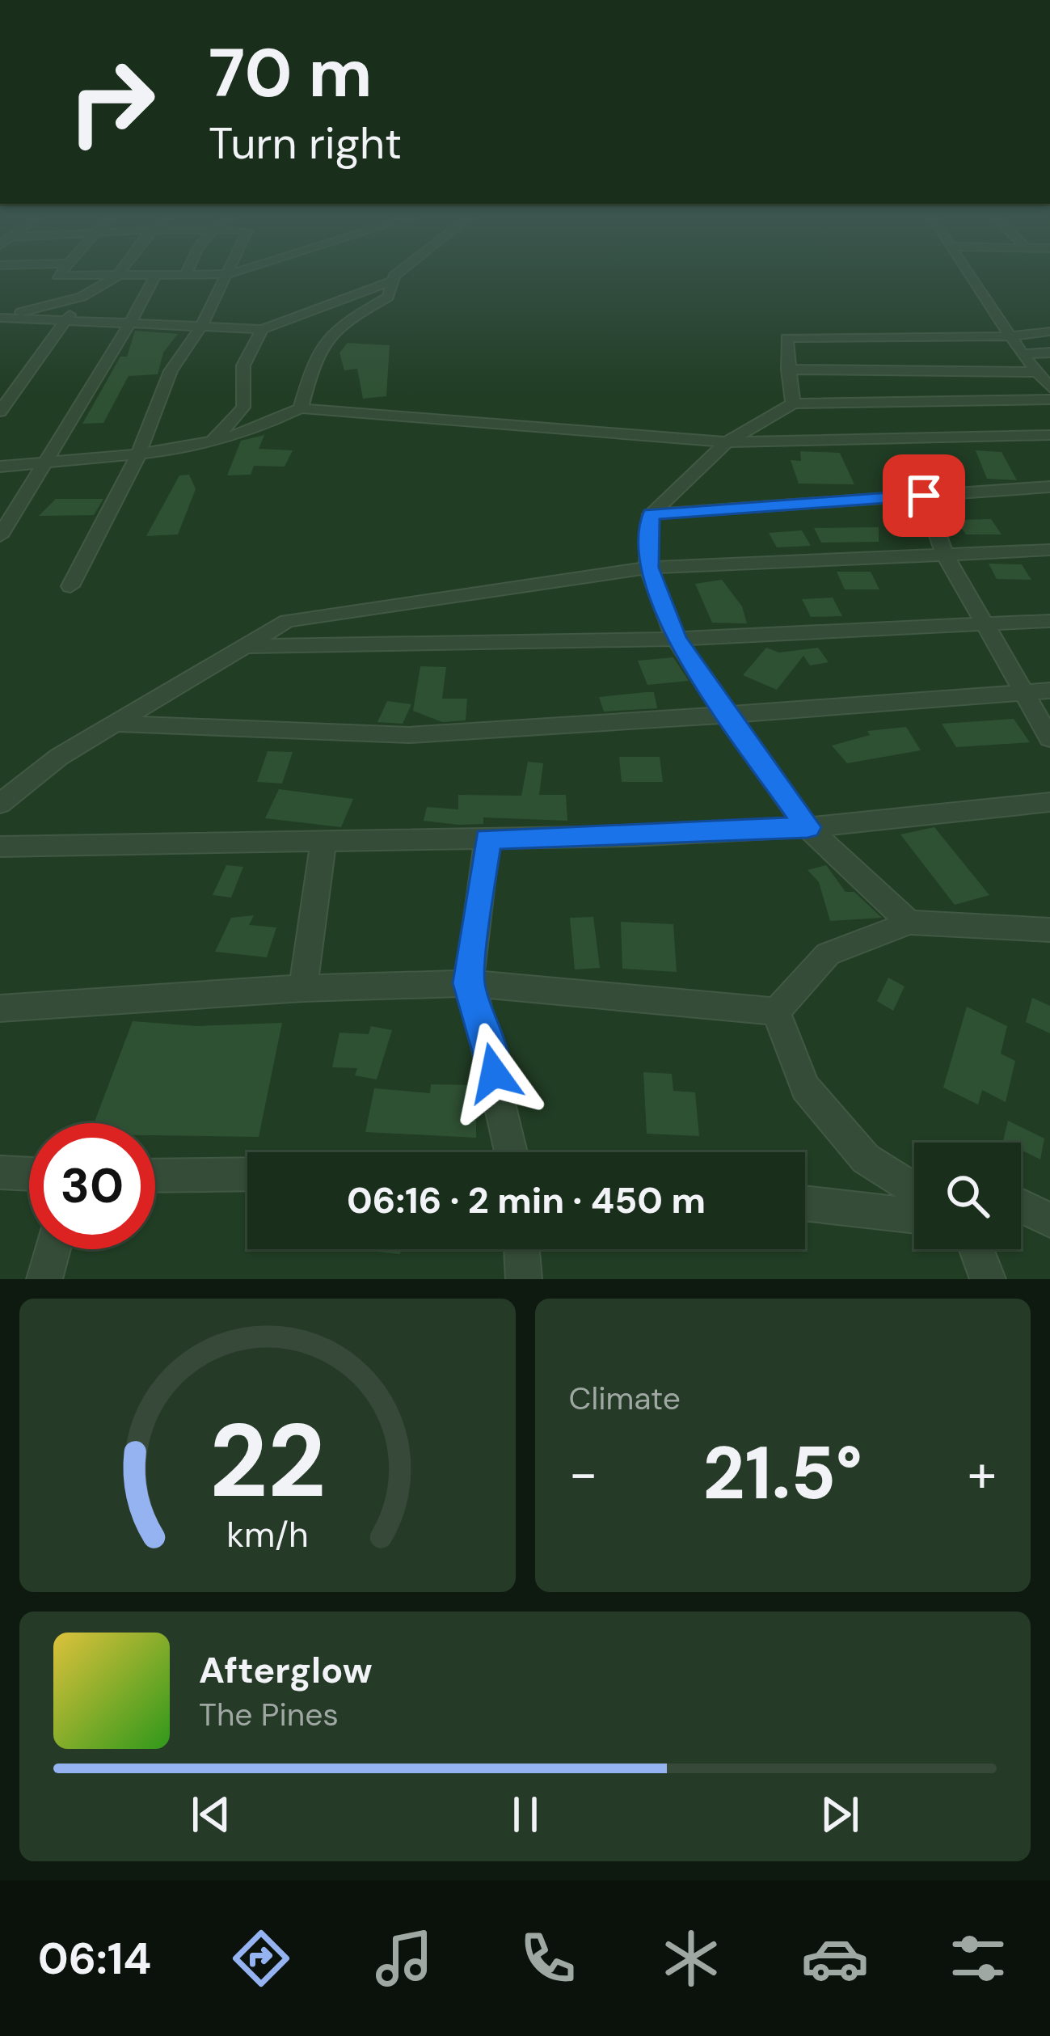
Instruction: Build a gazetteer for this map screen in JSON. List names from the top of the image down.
{
  "page": {
    "turn": ["70 m", "Turn right"],
    "limit": "30",
    "trip": "06:16 · 2 min · 450 m",
    "tile": "Climate",
    "heat": ["−", "21.5°", "+"],
    "song": ["Afterglow", "The Pines"],
    "tabs": "06:14",
    "gauge": ["22", "km/h"]
  }
}
